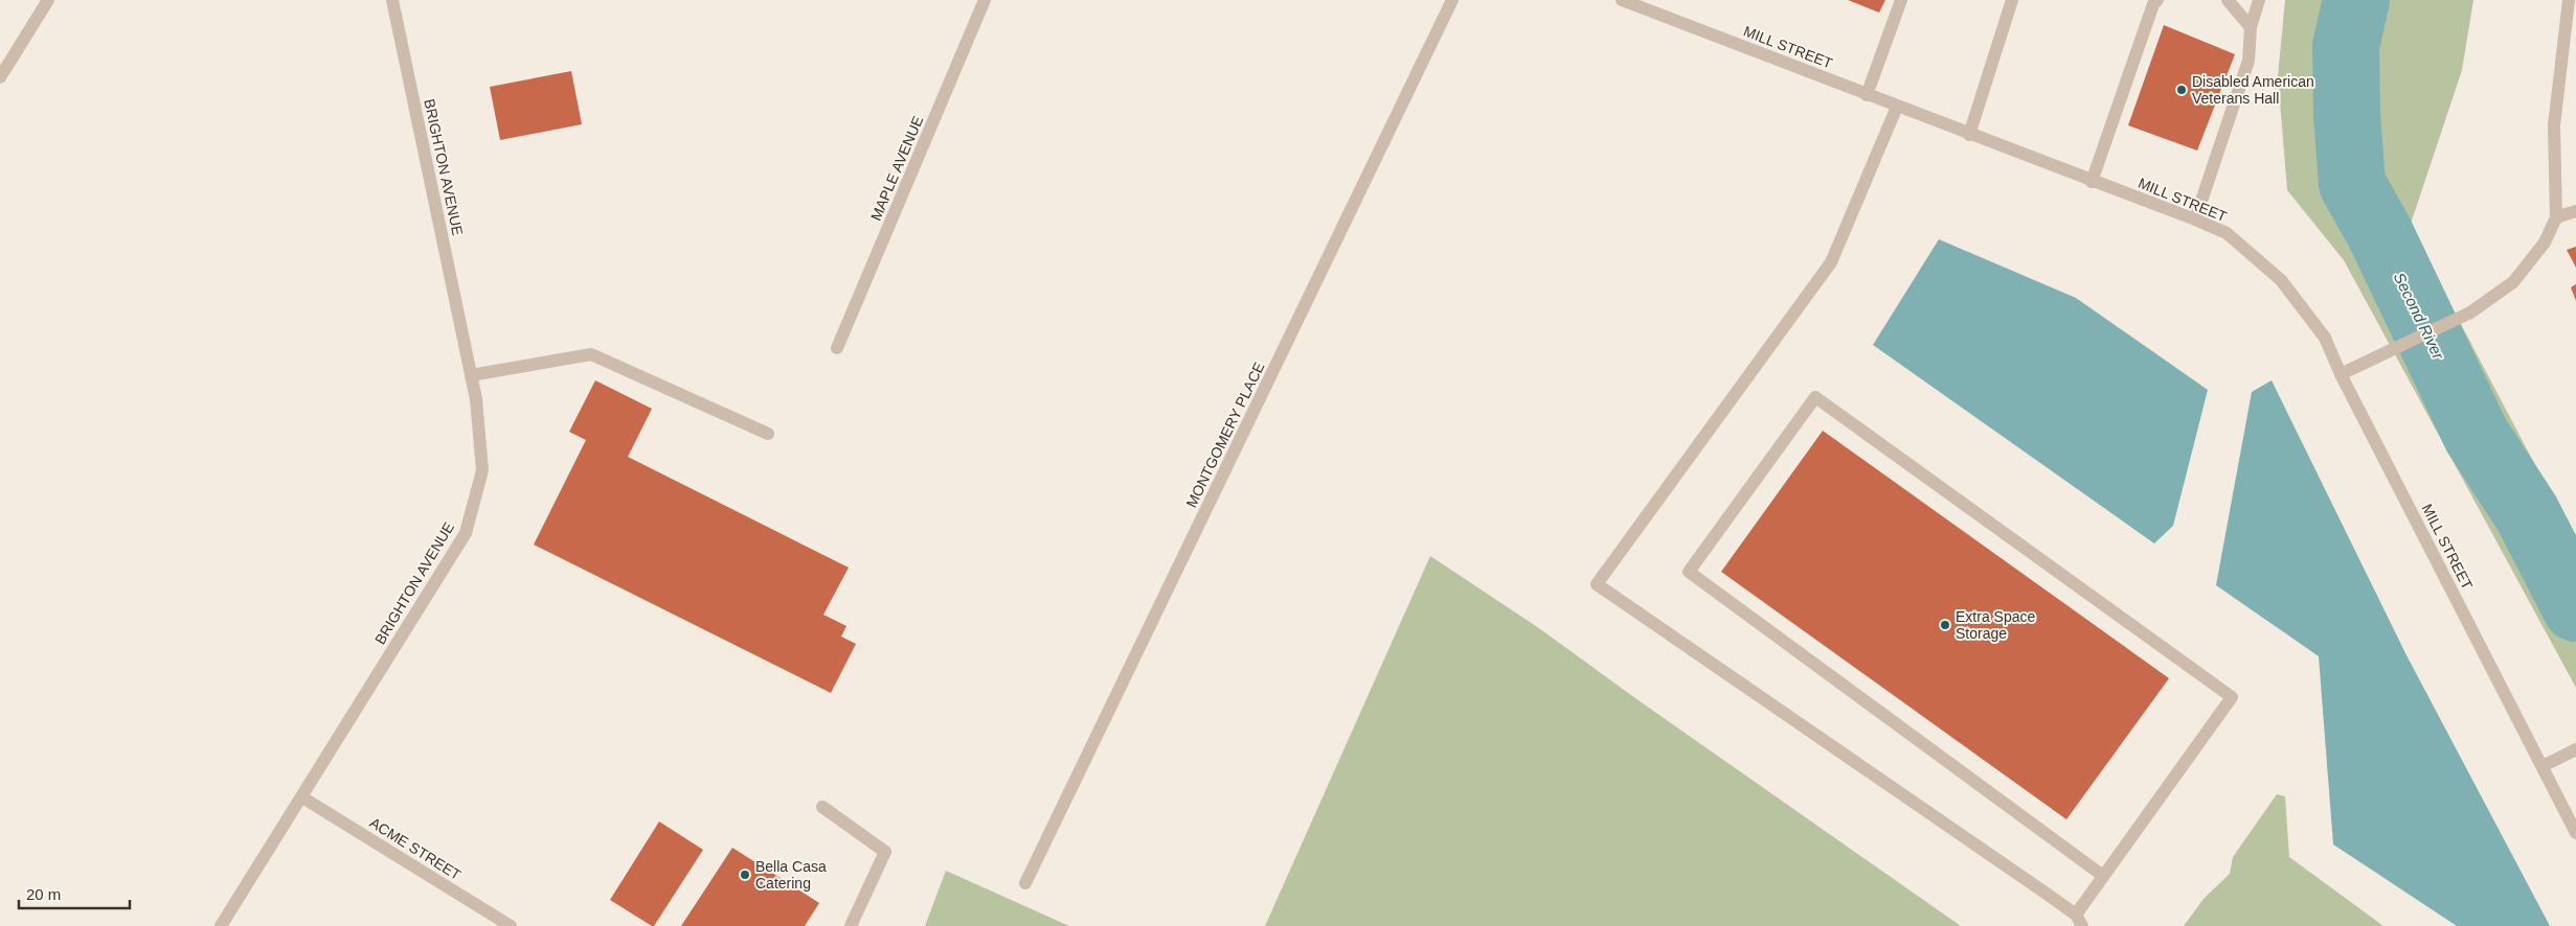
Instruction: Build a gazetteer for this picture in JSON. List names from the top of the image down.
{
  "streets": {
    "street": [
      "MILL STREET",
      "BRIGHTON AVENUE",
      "MAPLE AVENUE",
      "MONTGOMERY PLACE",
      "ACME STREET"
    ]
  },
  "crossings": [
    ["BRIGHTON AVENUE", "ACME STREET"]
  ],
  "water": ["Second River"],
  "places": ["Disabled American Veterans Hall", "Extra Space Storage", "Bella Casa Catering"],
  "scale_bar": "20 m"
}
